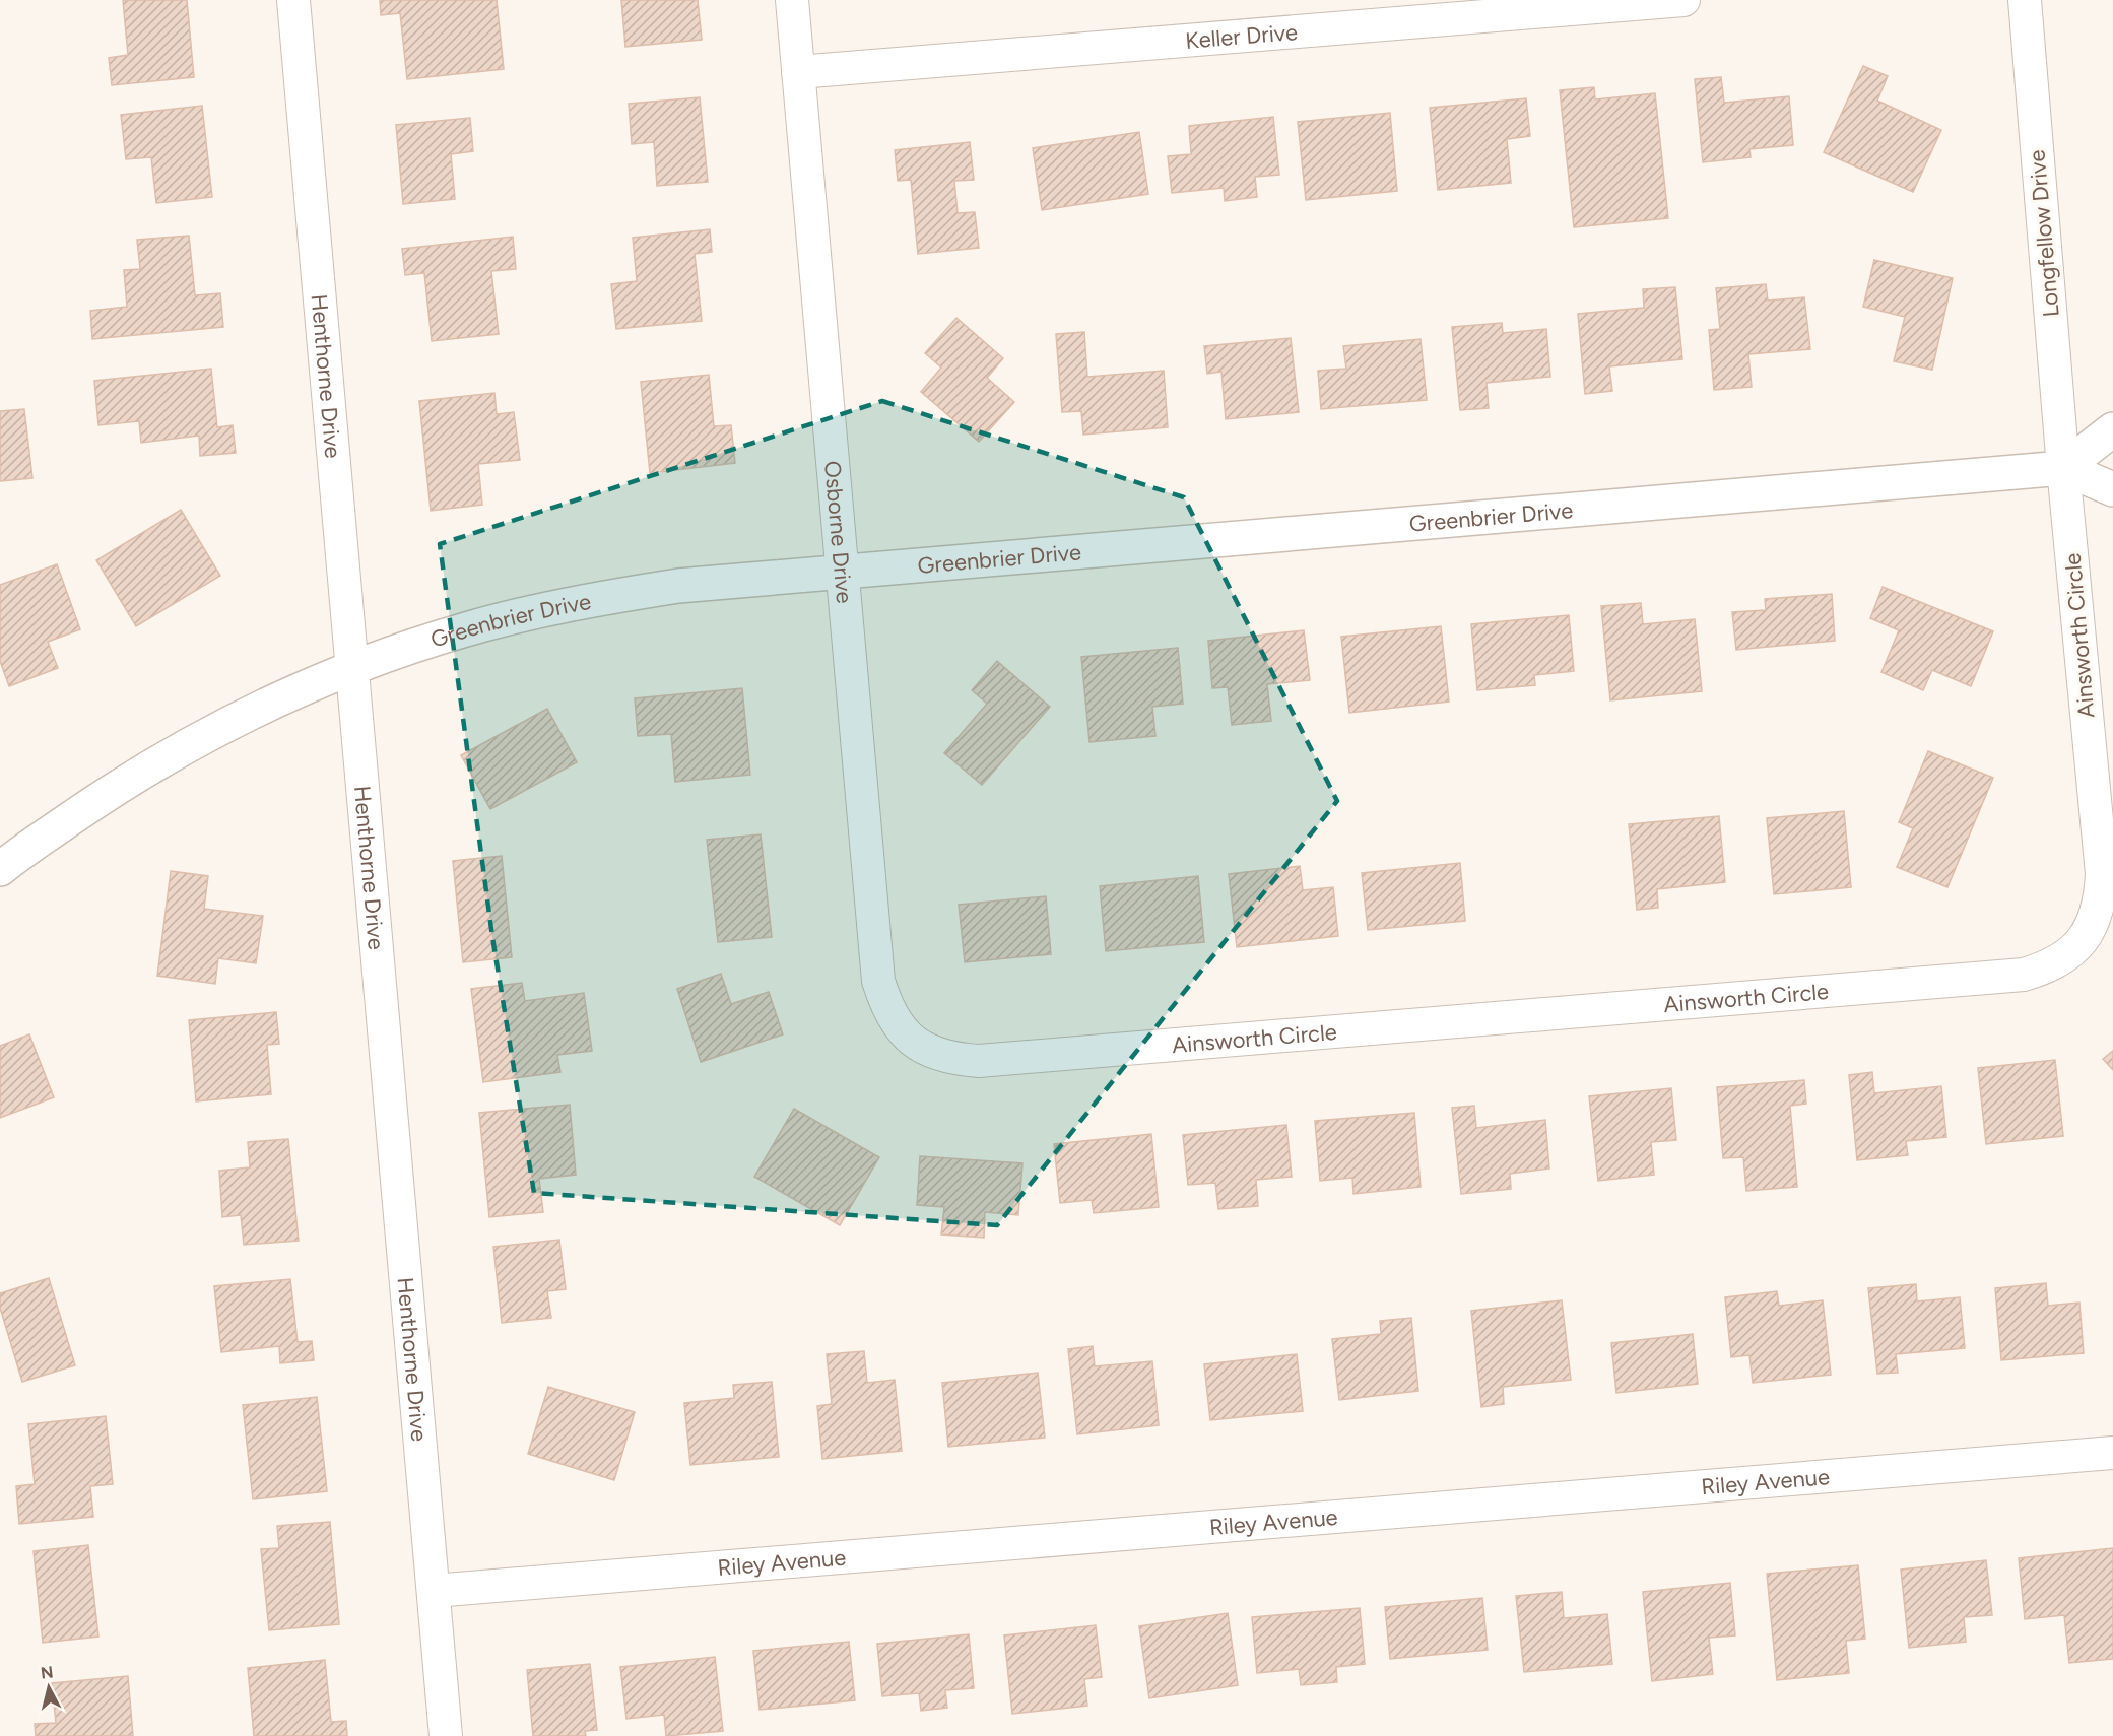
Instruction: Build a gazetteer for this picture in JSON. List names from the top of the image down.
{
  "streets": {
    "street": [
      "Keller Drive",
      "Longfellow Drive",
      "Henthorne Drive",
      "Greenbrier Drive",
      "Osborne Drive",
      "Ainsworth Circle",
      "Riley Avenue"
    ]
  },
  "crossings": [
    ["Keller Drive", "Osborne Drive"],
    ["Longfellow Drive", "Greenbrier Drive"],
    ["Longfellow Drive", "Ainsworth Circle"],
    ["Henthorne Drive", "Greenbrier Drive"],
    ["Henthorne Drive", "Riley Avenue"],
    ["Greenbrier Drive", "Osborne Drive"],
    ["Greenbrier Drive", "Ainsworth Circle"],
    ["Osborne Drive", "Ainsworth Circle"]
  ],
  "north": "top"
}
